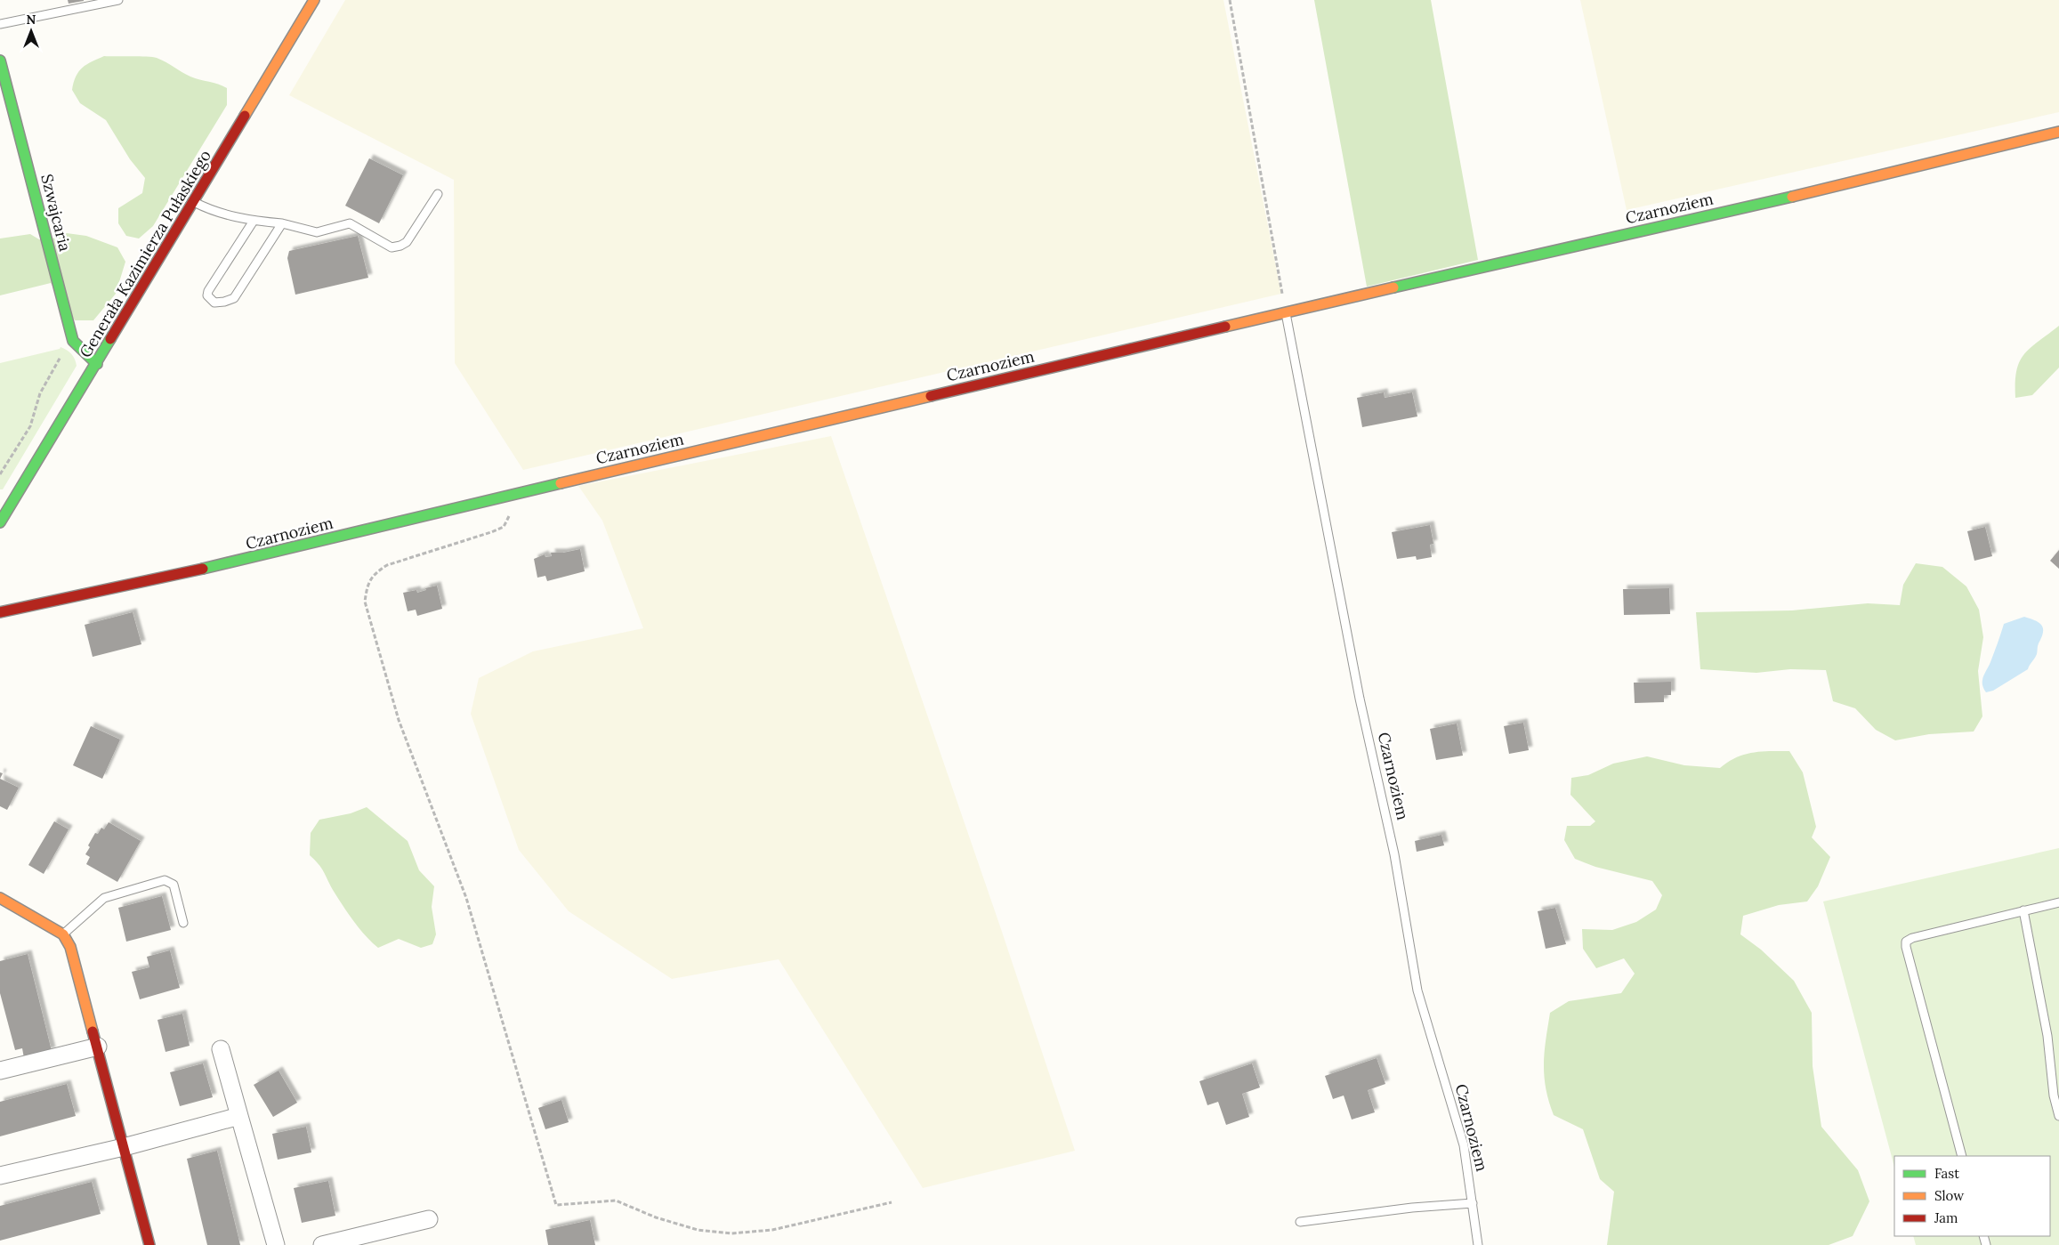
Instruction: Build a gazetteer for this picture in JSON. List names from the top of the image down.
{
  "streets": {
    "street": ["Czarnoziem", "Szwajcaria", "Generała Kazimierza Pułaskiego"]
  },
  "crossings": [
    ["Szwajcaria", "Generała Kazimierza Pułaskiego"]
  ],
  "legend": ["Fast", "Slow", "Jam"],
  "north": "top"
}
